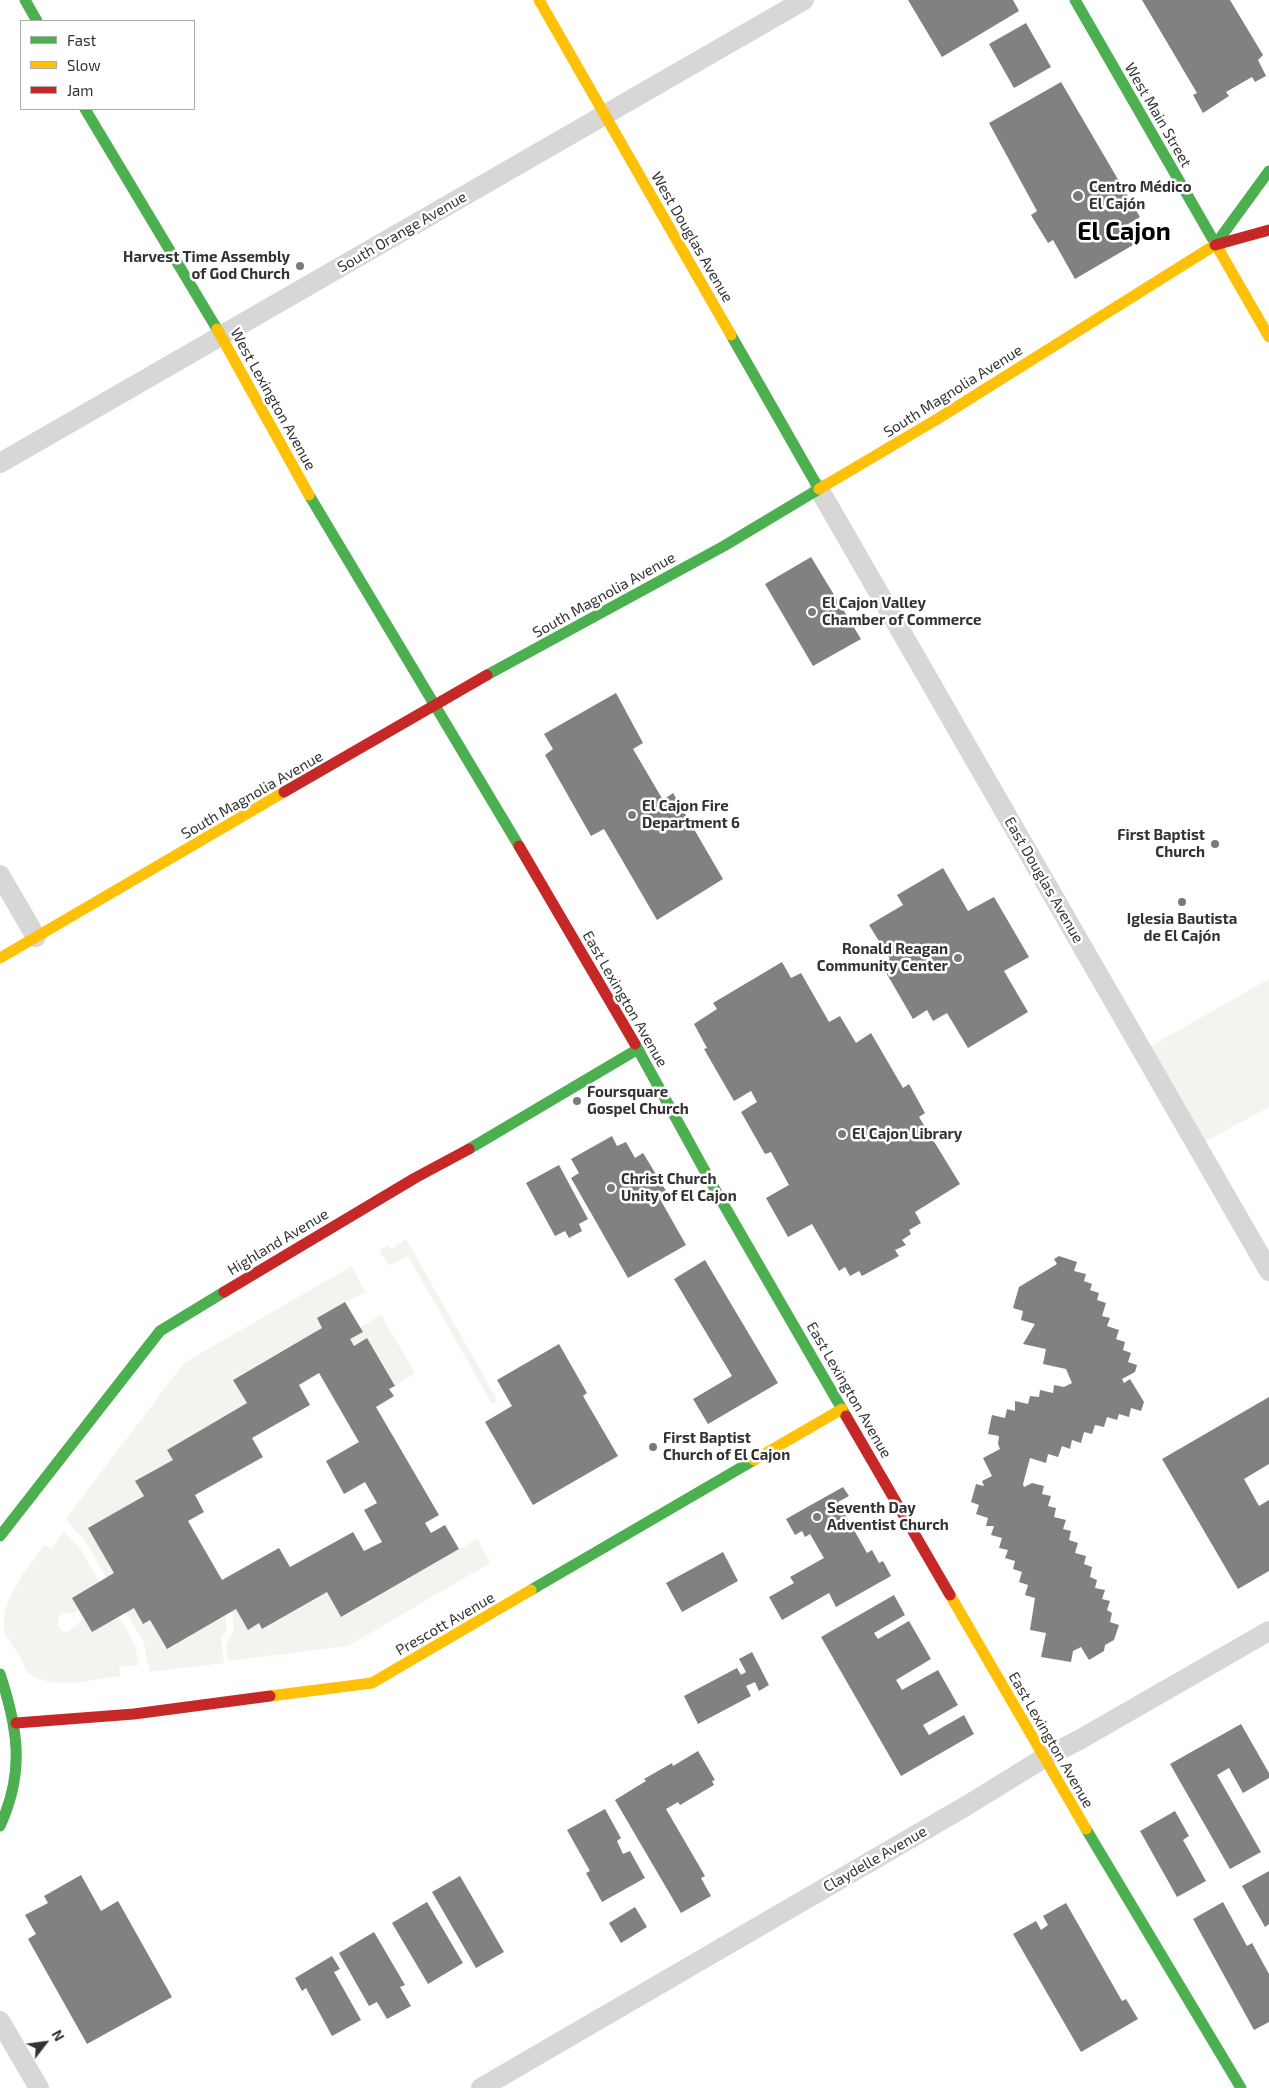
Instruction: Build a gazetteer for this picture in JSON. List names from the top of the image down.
{
  "streets": {
    "street": [
      "West Main Street",
      "South Orange Avenue",
      "West Douglas Avenue",
      "South Magnolia Avenue",
      "West Lexington Avenue",
      "East Douglas Avenue",
      "East Lexington Avenue",
      "Highland Avenue",
      "Prescott Avenue",
      "Claydelle Avenue"
    ]
  },
  "crossings": [
    ["West Main Street", "South Magnolia Avenue"],
    ["South Orange Avenue", "West Douglas Avenue"],
    ["South Orange Avenue", "West Lexington Avenue"],
    ["West Douglas Avenue", "South Magnolia Avenue"],
    ["West Douglas Avenue", "East Douglas Avenue"],
    ["South Magnolia Avenue", "West Lexington Avenue"],
    ["South Magnolia Avenue", "East Douglas Avenue"],
    ["South Magnolia Avenue", "East Lexington Avenue"],
    ["West Lexington Avenue", "East Lexington Avenue"],
    ["East Lexington Avenue", "Highland Avenue"],
    ["East Lexington Avenue", "Prescott Avenue"],
    ["East Lexington Avenue", "Claydelle Avenue"]
  ],
  "districts": ["El Cajon"],
  "places": [
    "Centro Médico El Cajón",
    "Harvest Time Assembly of God Church",
    "El Cajon Valley Chamber of Commerce",
    "El Cajon Fire Department 6",
    "First Baptist Church",
    "Iglesia Bautista de El Cajón",
    "Ronald Reagan Community Center",
    "Foursquare Gospel Church",
    "El Cajon Library",
    "Christ Church Unity of El Cajon",
    "First Baptist Church of El Cajon",
    "Seventh Day Adventist Church"
  ],
  "legend": ["Fast", "Slow", "Jam"],
  "north": "top right"
}
